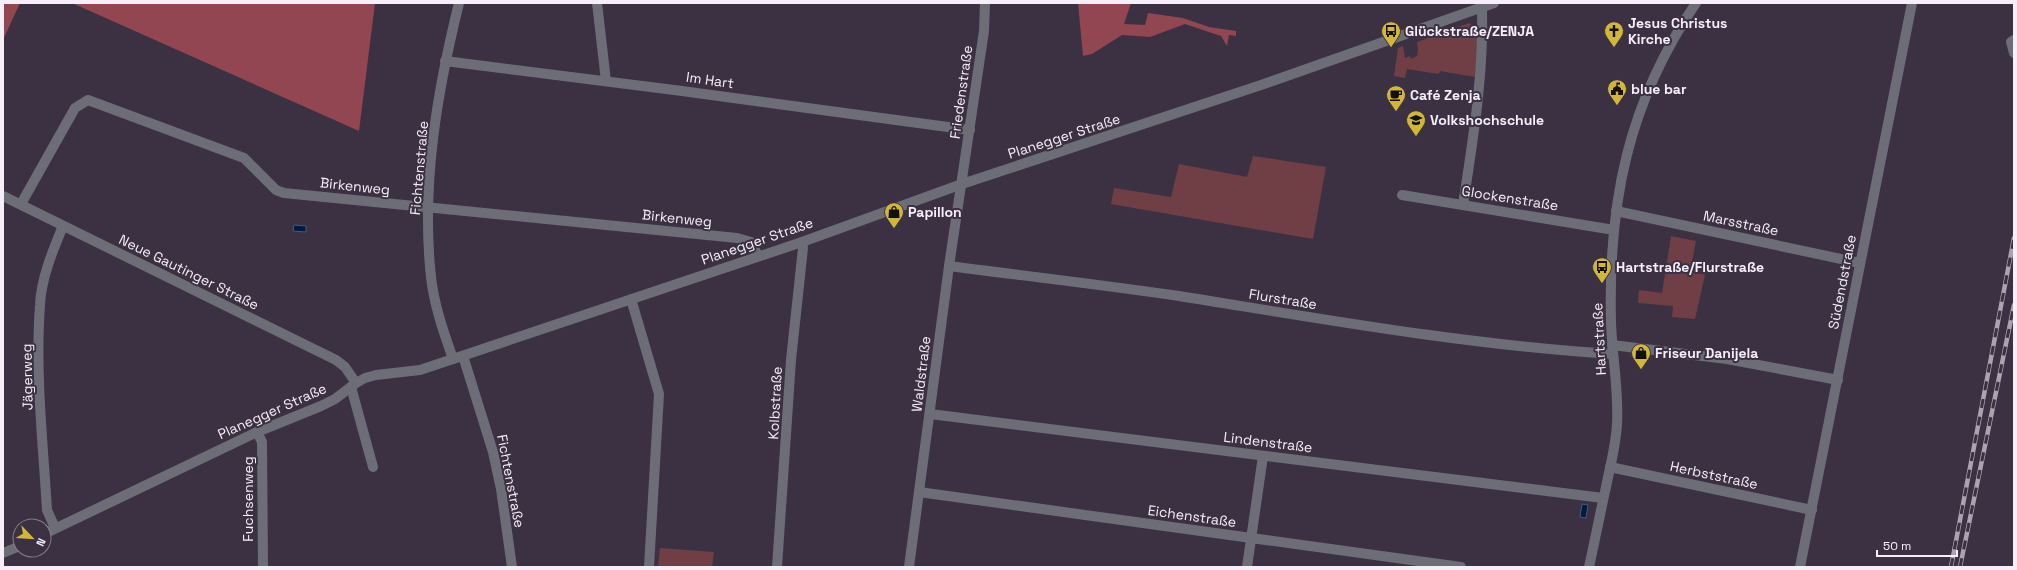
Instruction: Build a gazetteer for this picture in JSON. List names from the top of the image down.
{
  "streets": {
    "street": [
      "Im Hart",
      "Friedenstraße",
      "Planegger Straße",
      "Fichtenstraße",
      "Birkenweg",
      "Glockenstraße",
      "Marsstraße",
      "Neue Gautinger Straße",
      "Südendstraße",
      "Flurstraße",
      "Hartstraße",
      "Waldstraße",
      "Jägerweg",
      "Kolbstraße",
      "Lindenstraße",
      "Herbststraße",
      "Fuchsenweg",
      "Eichenstraße"
    ]
  },
  "crossings": [
    ["Im Hart", "Friedenstraße"],
    ["Im Hart", "Fichtenstraße"],
    ["Friedenstraße", "Planegger Straße"],
    ["Friedenstraße", "Waldstraße"],
    ["Planegger Straße", "Fichtenstraße"],
    ["Planegger Straße", "Birkenweg"],
    ["Planegger Straße", "Neue Gautinger Straße"],
    ["Planegger Straße", "Waldstraße"],
    ["Planegger Straße", "Jägerweg"],
    ["Planegger Straße", "Kolbstraße"],
    ["Planegger Straße", "Fuchsenweg"],
    ["Fichtenstraße", "Birkenweg"],
    ["Birkenweg", "Neue Gautinger Straße"],
    ["Glockenstraße", "Hartstraße"],
    ["Marsstraße", "Südendstraße"],
    ["Marsstraße", "Hartstraße"],
    ["Neue Gautinger Straße", "Jägerweg"],
    ["Südendstraße", "Flurstraße"],
    ["Südendstraße", "Herbststraße"],
    ["Flurstraße", "Hartstraße"],
    ["Flurstraße", "Waldstraße"],
    ["Hartstraße", "Lindenstraße"],
    ["Hartstraße", "Herbststraße"],
    ["Waldstraße", "Lindenstraße"],
    ["Waldstraße", "Eichenstraße"]
  ],
  "places": {
    "bus stop": ["Glückstraße/ZENJA", "Hartstraße/Flurstraße"],
    "church": ["Jesus Christus Kirche"],
    "public building": ["blue bar"],
    "cafe": ["Café Zenja"],
    "school or university": ["Volkshochschule"],
    "shop": ["Papillon", "Friseur Danijela"]
  },
  "scale_bar": "50 m",
  "north": "bottom right"
}
